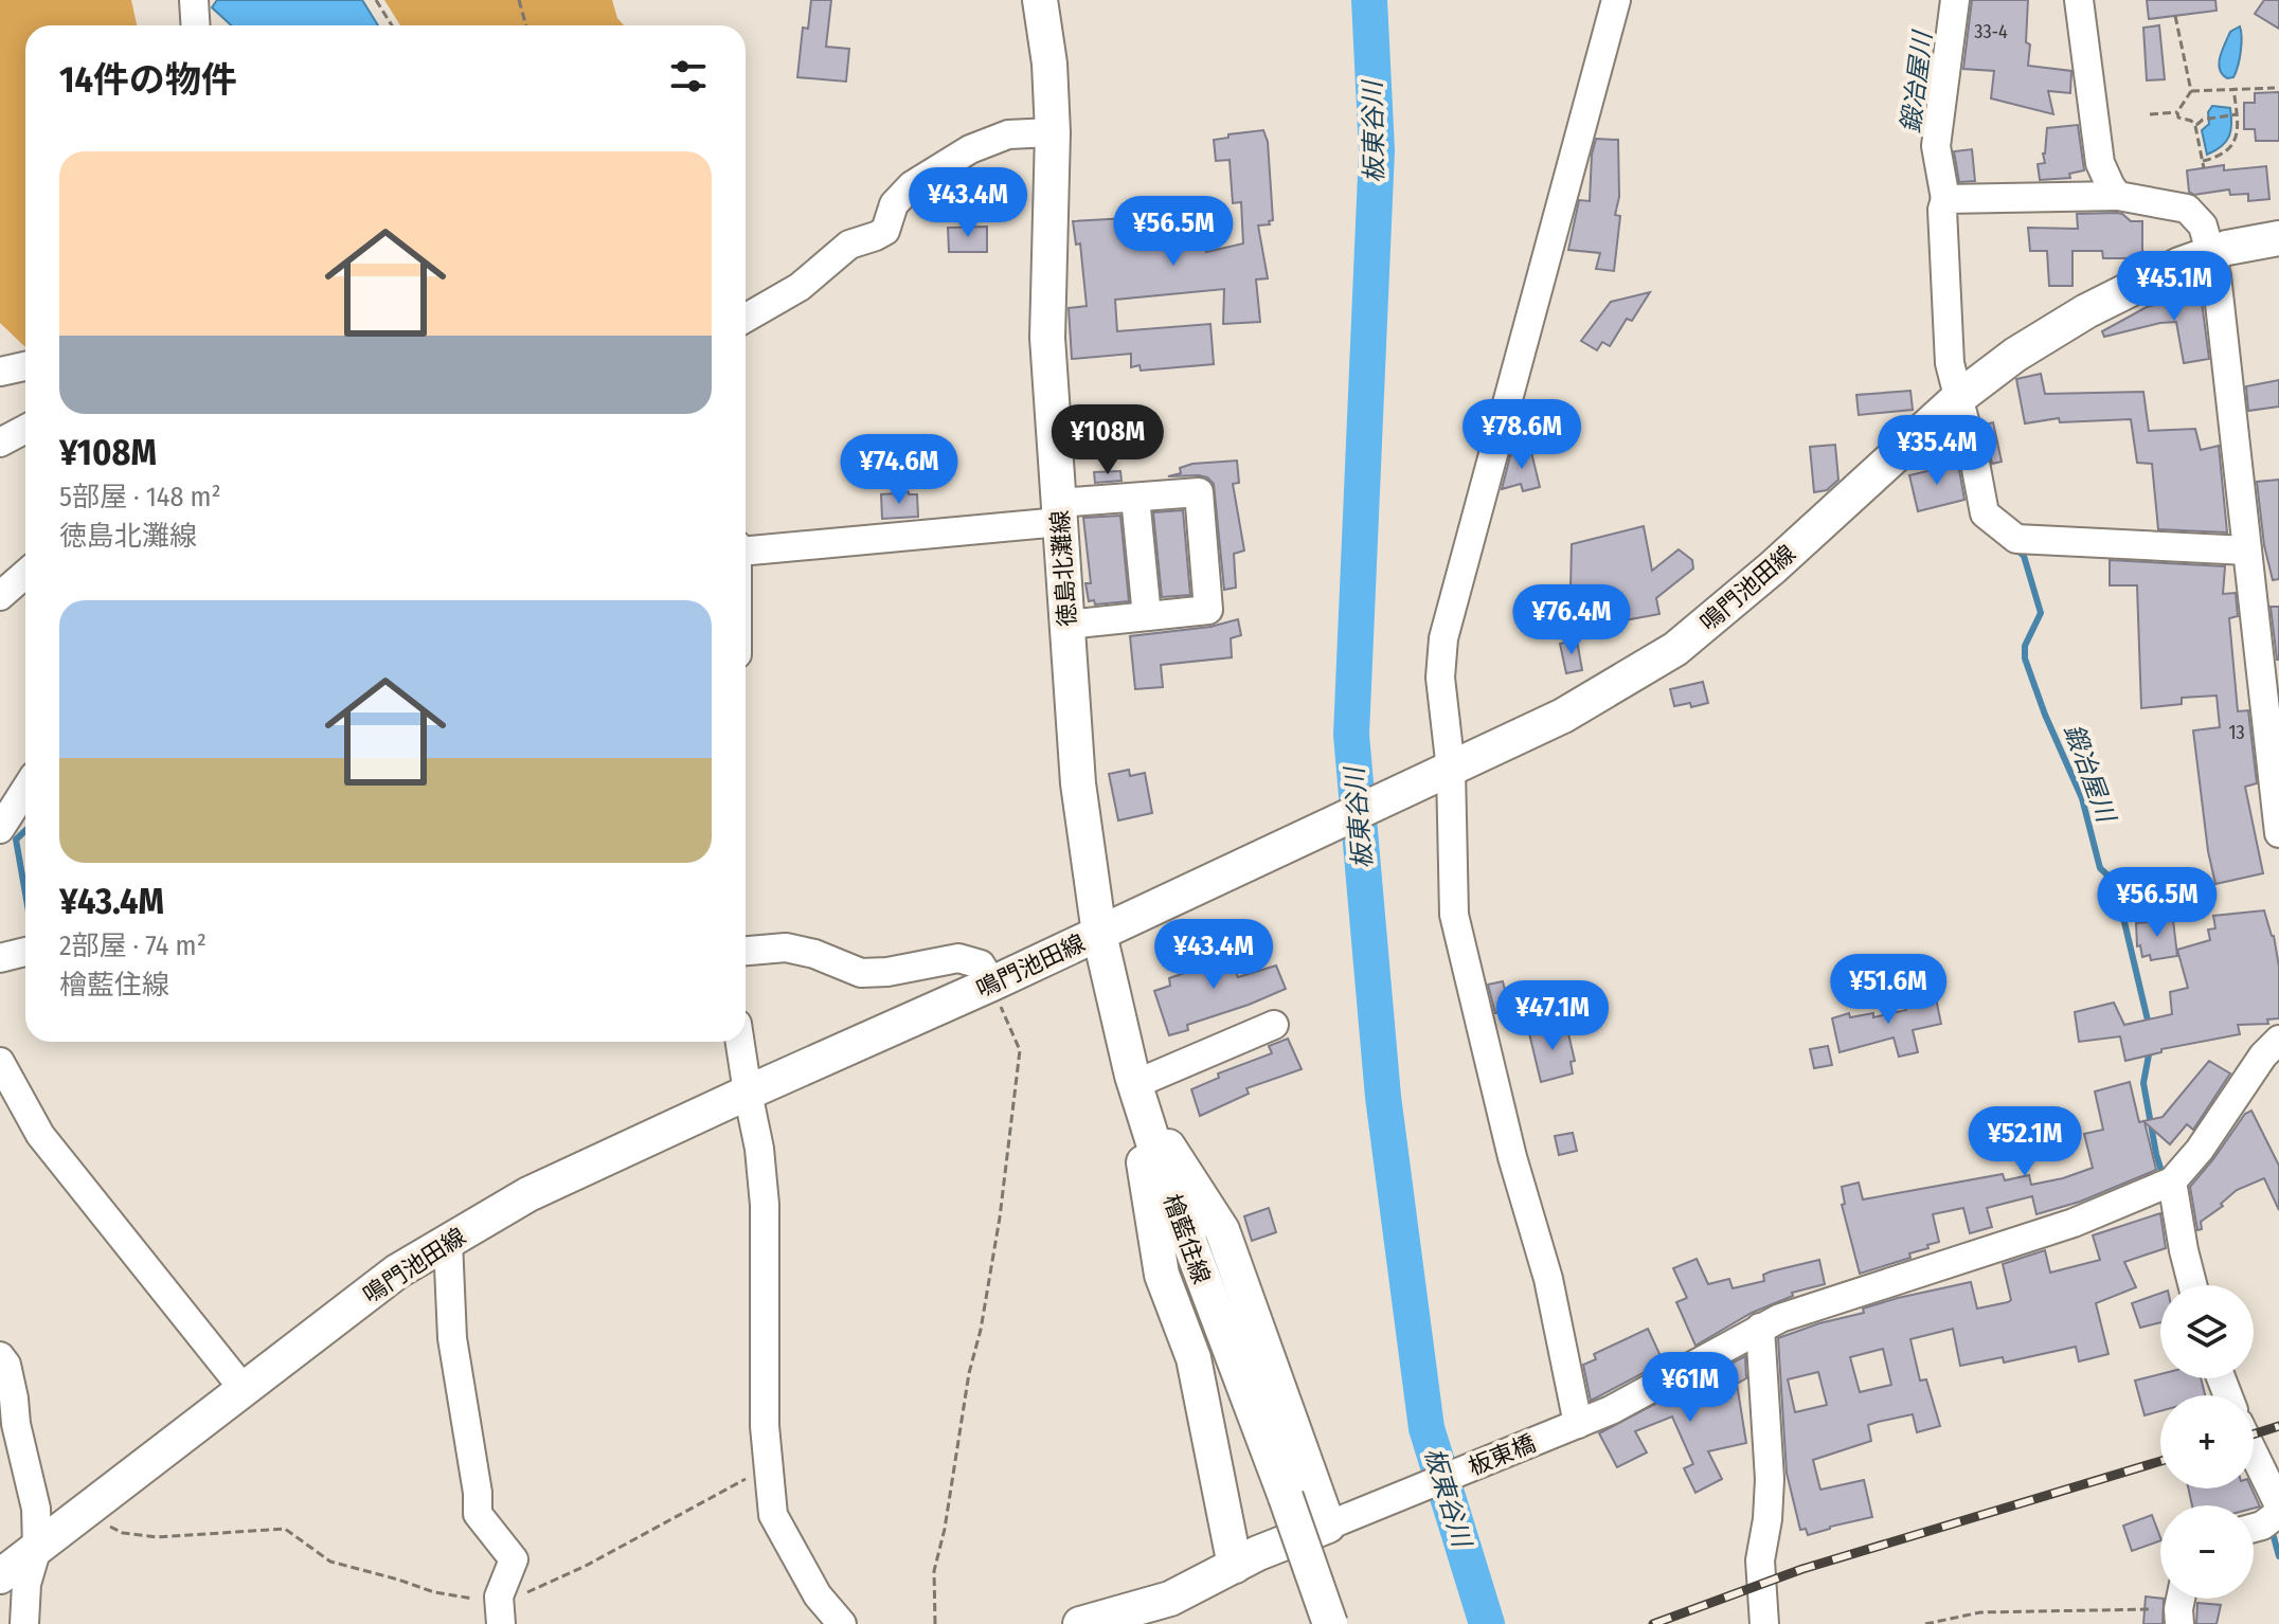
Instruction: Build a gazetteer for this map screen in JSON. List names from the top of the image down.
{
  "streets": {
    "main road": ["徳島北灘線", "鳴門池田線", "檜藍住線"],
    "street": ["板東橋"]
  },
  "crossings": [
    ["徳島北灘線", "鳴門池田線"],
    ["徳島北灘線", "檜藍住線"],
    ["鳴門池田線", "檜藍住線"]
  ],
  "water": ["鍛冶屋川", "板東谷川"],
  "house_numbers": ["33-4", "13"],
  "page": {
    "heading": "14件の物件",
    "list": [
      {
        "name": "¥108M",
        "note": "5部屋 · 148 m² · 徳島北灘線"
      },
      {
        "name": "¥43.4M",
        "note": "2部屋 · 74 m² · 檜藍住線"
      }
    ],
    "price": [
      "¥43.4M",
      "¥56.5M",
      "¥45.1M",
      "¥78.6M",
      "¥108M",
      "¥35.4M",
      "¥74.6M",
      "¥76.4M",
      "¥56.5M",
      "¥43.4M",
      "¥51.6M",
      "¥47.1M",
      "¥52.1M",
      "¥61M"
    ],
    "map_buttons": ["+", "−"]
  }
}
